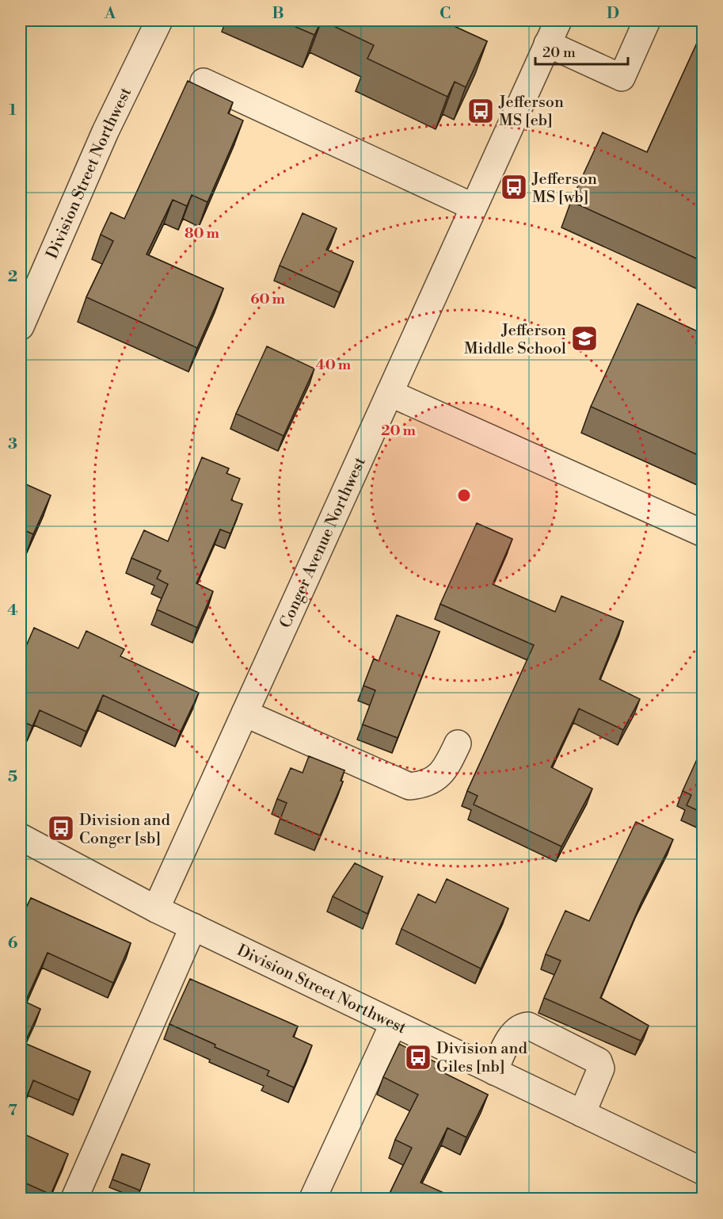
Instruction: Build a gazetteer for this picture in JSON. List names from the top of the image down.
{
  "streets": {
    "street": ["Division Street Northwest", "Conger Avenue Northwest"]
  },
  "crossings": [
    ["Division Street Northwest", "Conger Avenue Northwest"]
  ],
  "places": {
    "bus stop": [
      "Jefferson MS [eb]",
      "Jefferson MS [wb]",
      "Division and Conger [sb]",
      "Division and Giles [nb]"
    ],
    "school or university": ["Jefferson Middle School"]
  },
  "scale_bar": "20 m",
  "grid": {
    "columns": [
      "A",
      "B",
      "C",
      "D"
    ],
    "rows": [
      "1",
      "2",
      "3",
      "4",
      "5",
      "6",
      "7"
    ]
  },
  "rings": [
    "80 m",
    "60 m",
    "40 m",
    "20 m"
  ]
}
